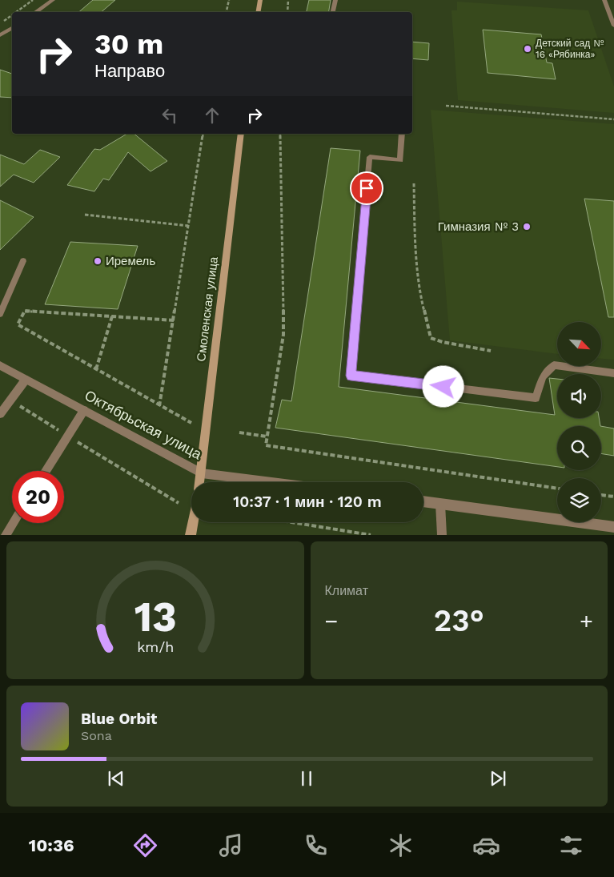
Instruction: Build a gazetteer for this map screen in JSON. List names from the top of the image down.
{
  "streets": {
    "main road": ["Смоленская улица"],
    "street": ["Октябрьская улица"]
  },
  "crossings": [
    ["Смоленская улица", "Октябрьская улица"]
  ],
  "places": ["Детский сад № 16 «Рябинка»", "Гимназия № 3", "Иремель"],
  "north": "bottom right",
  "page": {
    "turn": ["30 m", "Направо"],
    "limit": "20",
    "trip": "10:37 · 1 мин · 120 m",
    "tile": "Климат",
    "heat": ["−", "23°", "+"],
    "song": ["Blue Orbit", "Sona"],
    "tabs": "10:36",
    "gauge": ["13", "km/h"]
  }
}
